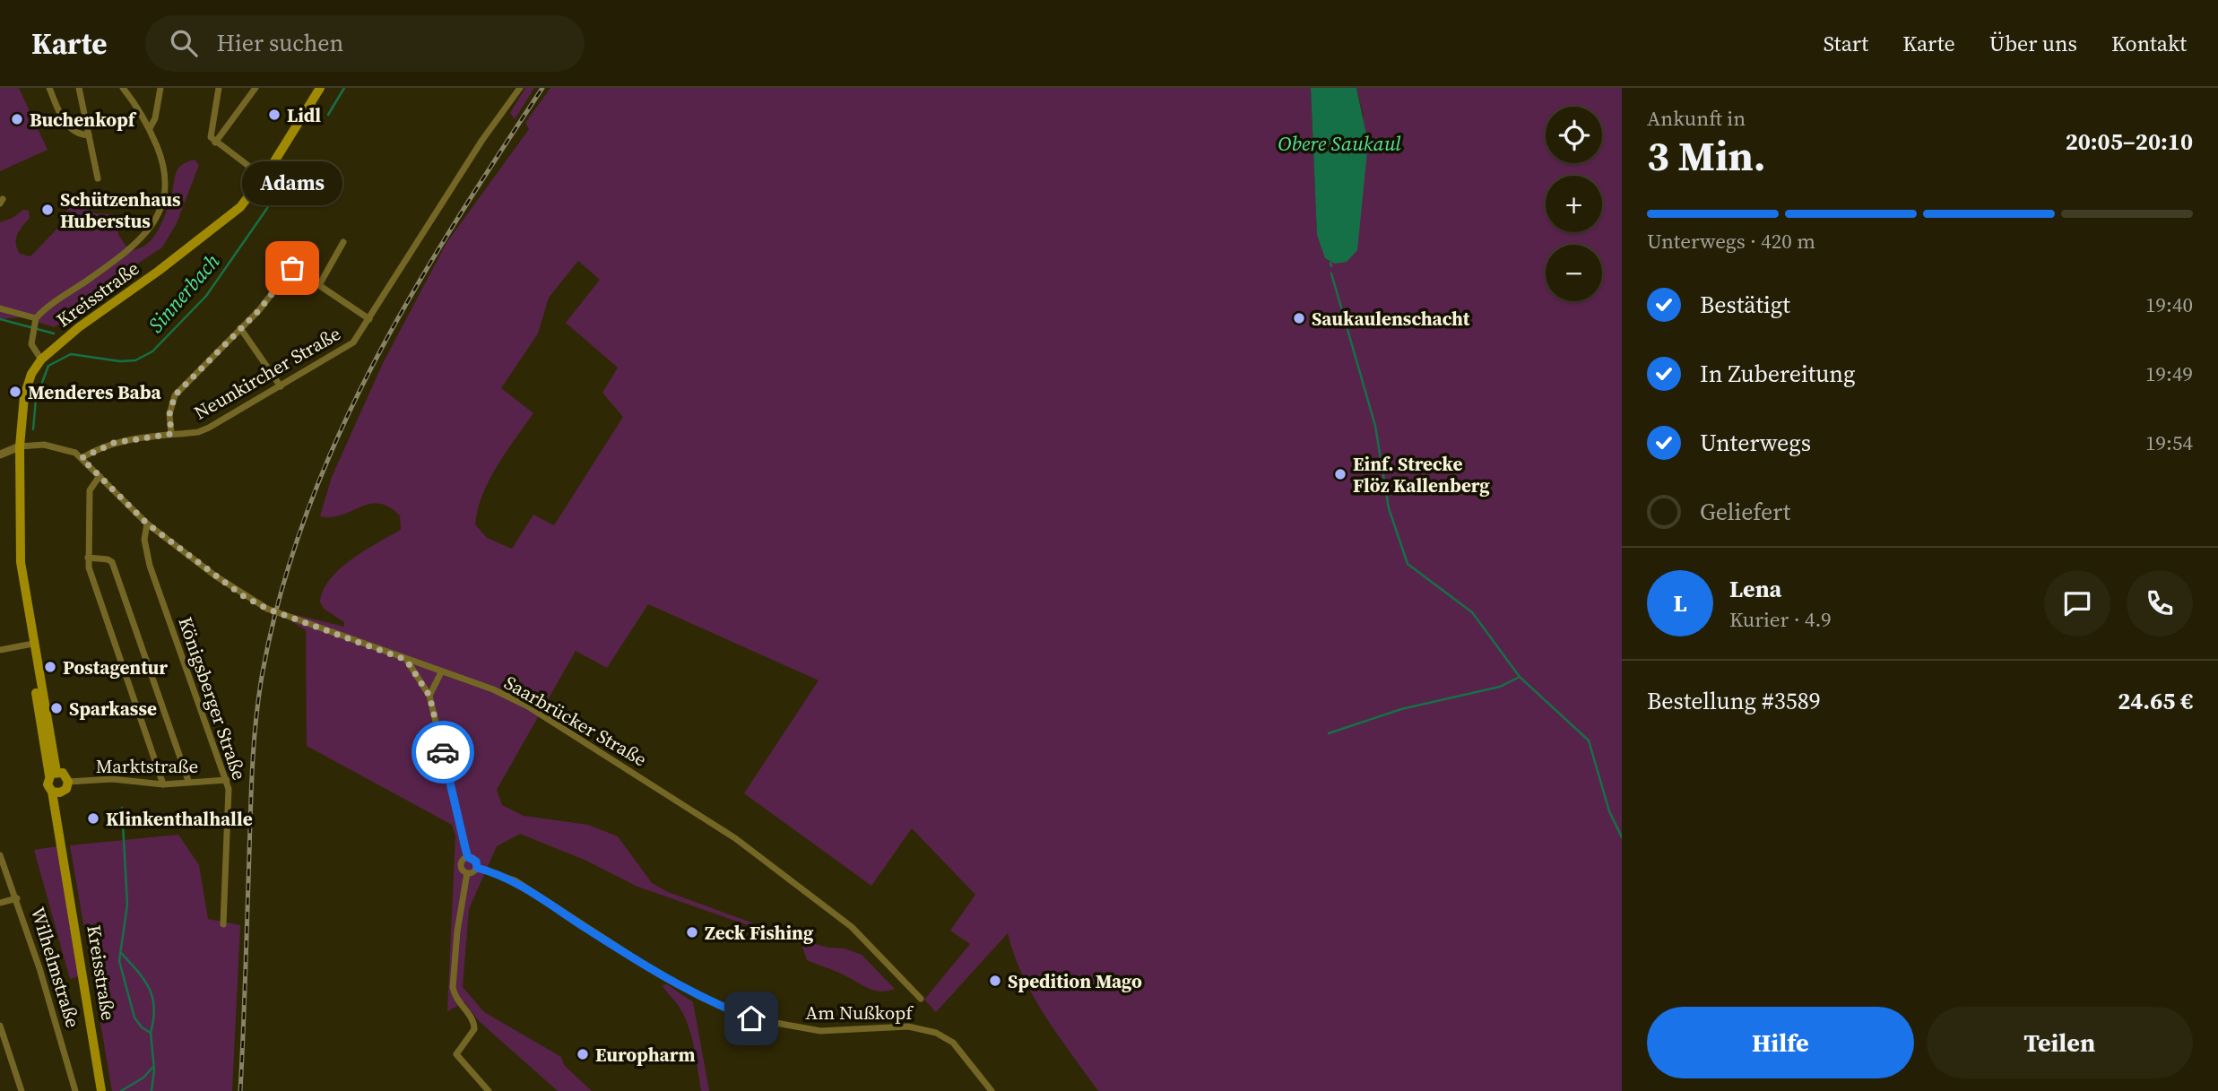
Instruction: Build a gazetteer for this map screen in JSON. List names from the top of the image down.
{
  "streets": {
    "main road": ["Kreisstraße"],
    "street": [
      "Neunkircher Straße",
      "Königsberger Straße",
      "Saarbrücker Straße",
      "Marktstraße",
      "Wilhelmstraße",
      "Am Nußkopf"
    ]
  },
  "crossings": [
    ["Kreisstraße", "Saarbrücker Straße"],
    ["Kreisstraße", "Marktstraße"],
    ["Neunkircher Straße", "Saarbrücker Straße"],
    ["Königsberger Straße", "Saarbrücker Straße"],
    ["Königsberger Straße", "Marktstraße"]
  ],
  "water": ["Obere Saukaul", "Sinnerbach"],
  "places": [
    "Lidl",
    "Buchenkopf",
    "Schützenhaus Huberstus",
    "Adams",
    "Saukaulenschacht",
    "Menderes Baba",
    "Einf. Strecke Flöz Kallenberg",
    "Postagentur",
    "Sparkasse",
    "Klinkenthalhalle",
    "Zeck Fishing",
    "Spedition Mago",
    "Europharm"
  ],
  "page": {
    "header": "Karte",
    "search": "Hier suchen",
    "nav": [
      "Start",
      "Karte",
      "Über uns",
      "Kontakt"
    ],
    "heading": ["3 Min.", "Ankunft in", "20:05–20:10"],
    "panel": [
      "Lena",
      "Kurier · 4.9",
      "Bestellung #3589",
      "24.65 €"
    ],
    "map_buttons": ["+", "−"],
    "bubble": "Adams",
    "bar": "Unterwegs · 420 m",
    "list": [
      ["Bestätigt", "19:40"],
      ["In Zubereitung", "19:49"],
      ["Unterwegs", "19:54"],
      "Geliefert"
    ],
    "round": "L",
    "buttons": ["Hilfe", "Teilen"]
  }
}
